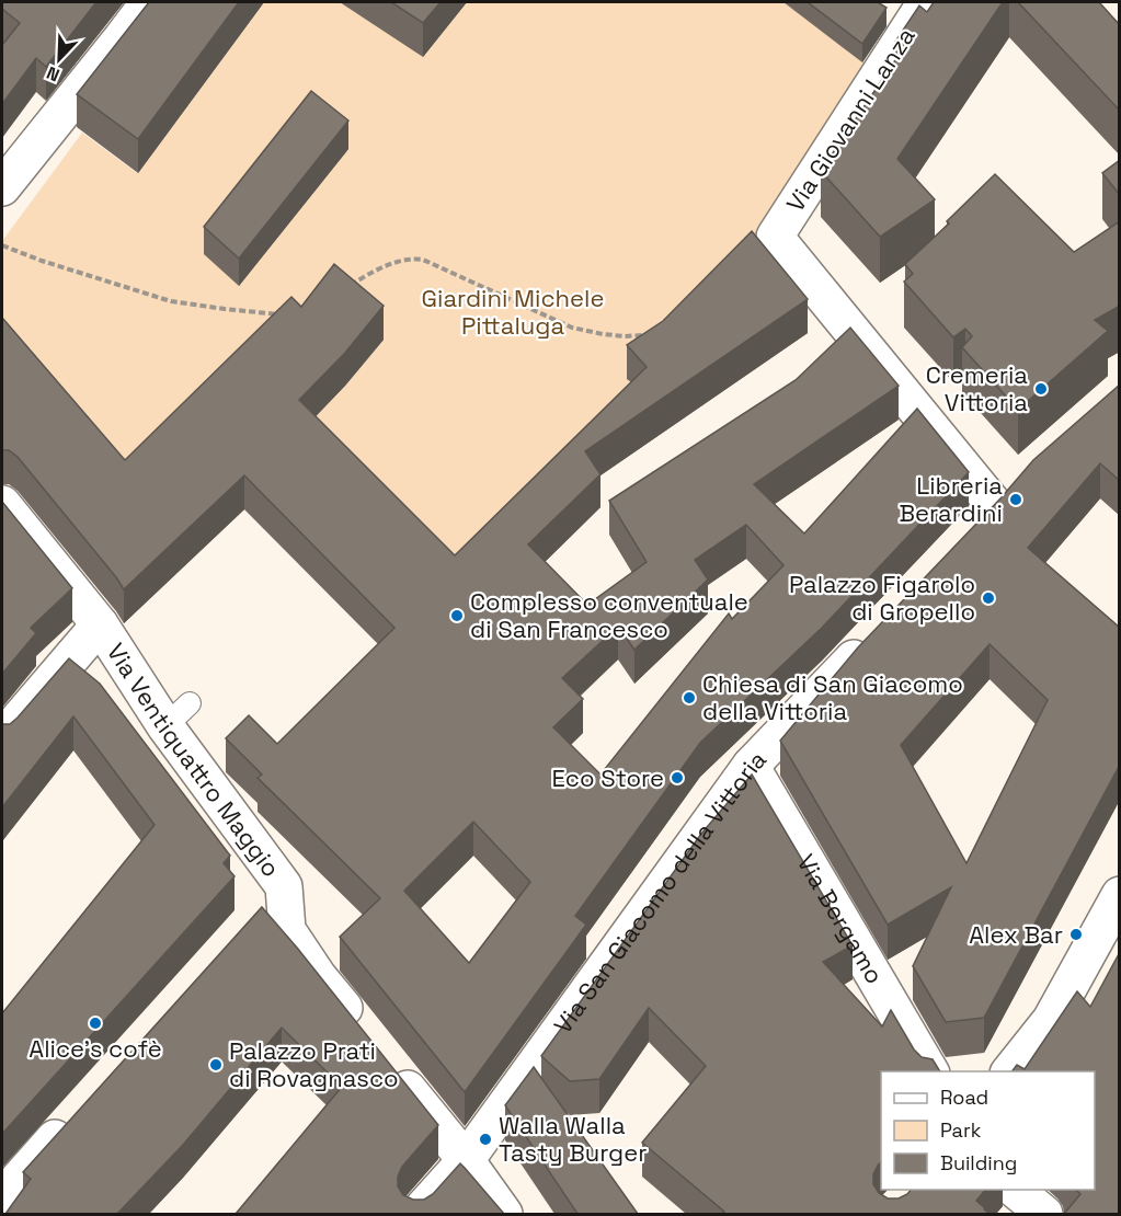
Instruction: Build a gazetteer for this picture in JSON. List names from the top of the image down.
{
  "streets": {
    "street": [
      "Via Giovanni Lanza",
      "Via Ventiquattro Maggio",
      "Via San Giacomo della Vittoria",
      "Via Bergamo"
    ]
  },
  "crossings": [
    ["Via San Giacomo della Vittoria", "Via Bergamo"]
  ],
  "parks": ["Giardini Michele Pittaluga"],
  "places": [
    "Cremeria Vittoria",
    "Libreria Berardini",
    "Palazzo Figarolo di Gropello",
    "Complesso conventuale di San Francesco",
    "Chiesa di San Giacomo della Vittoria",
    "Eco Store",
    "Alex Bar",
    "Alice's cofè",
    "Palazzo Prati di Rovagnasco",
    "Walla Walla Tasty Burger"
  ],
  "legend": ["Road", "Park", "Building"],
  "north": "bottom left"
}
